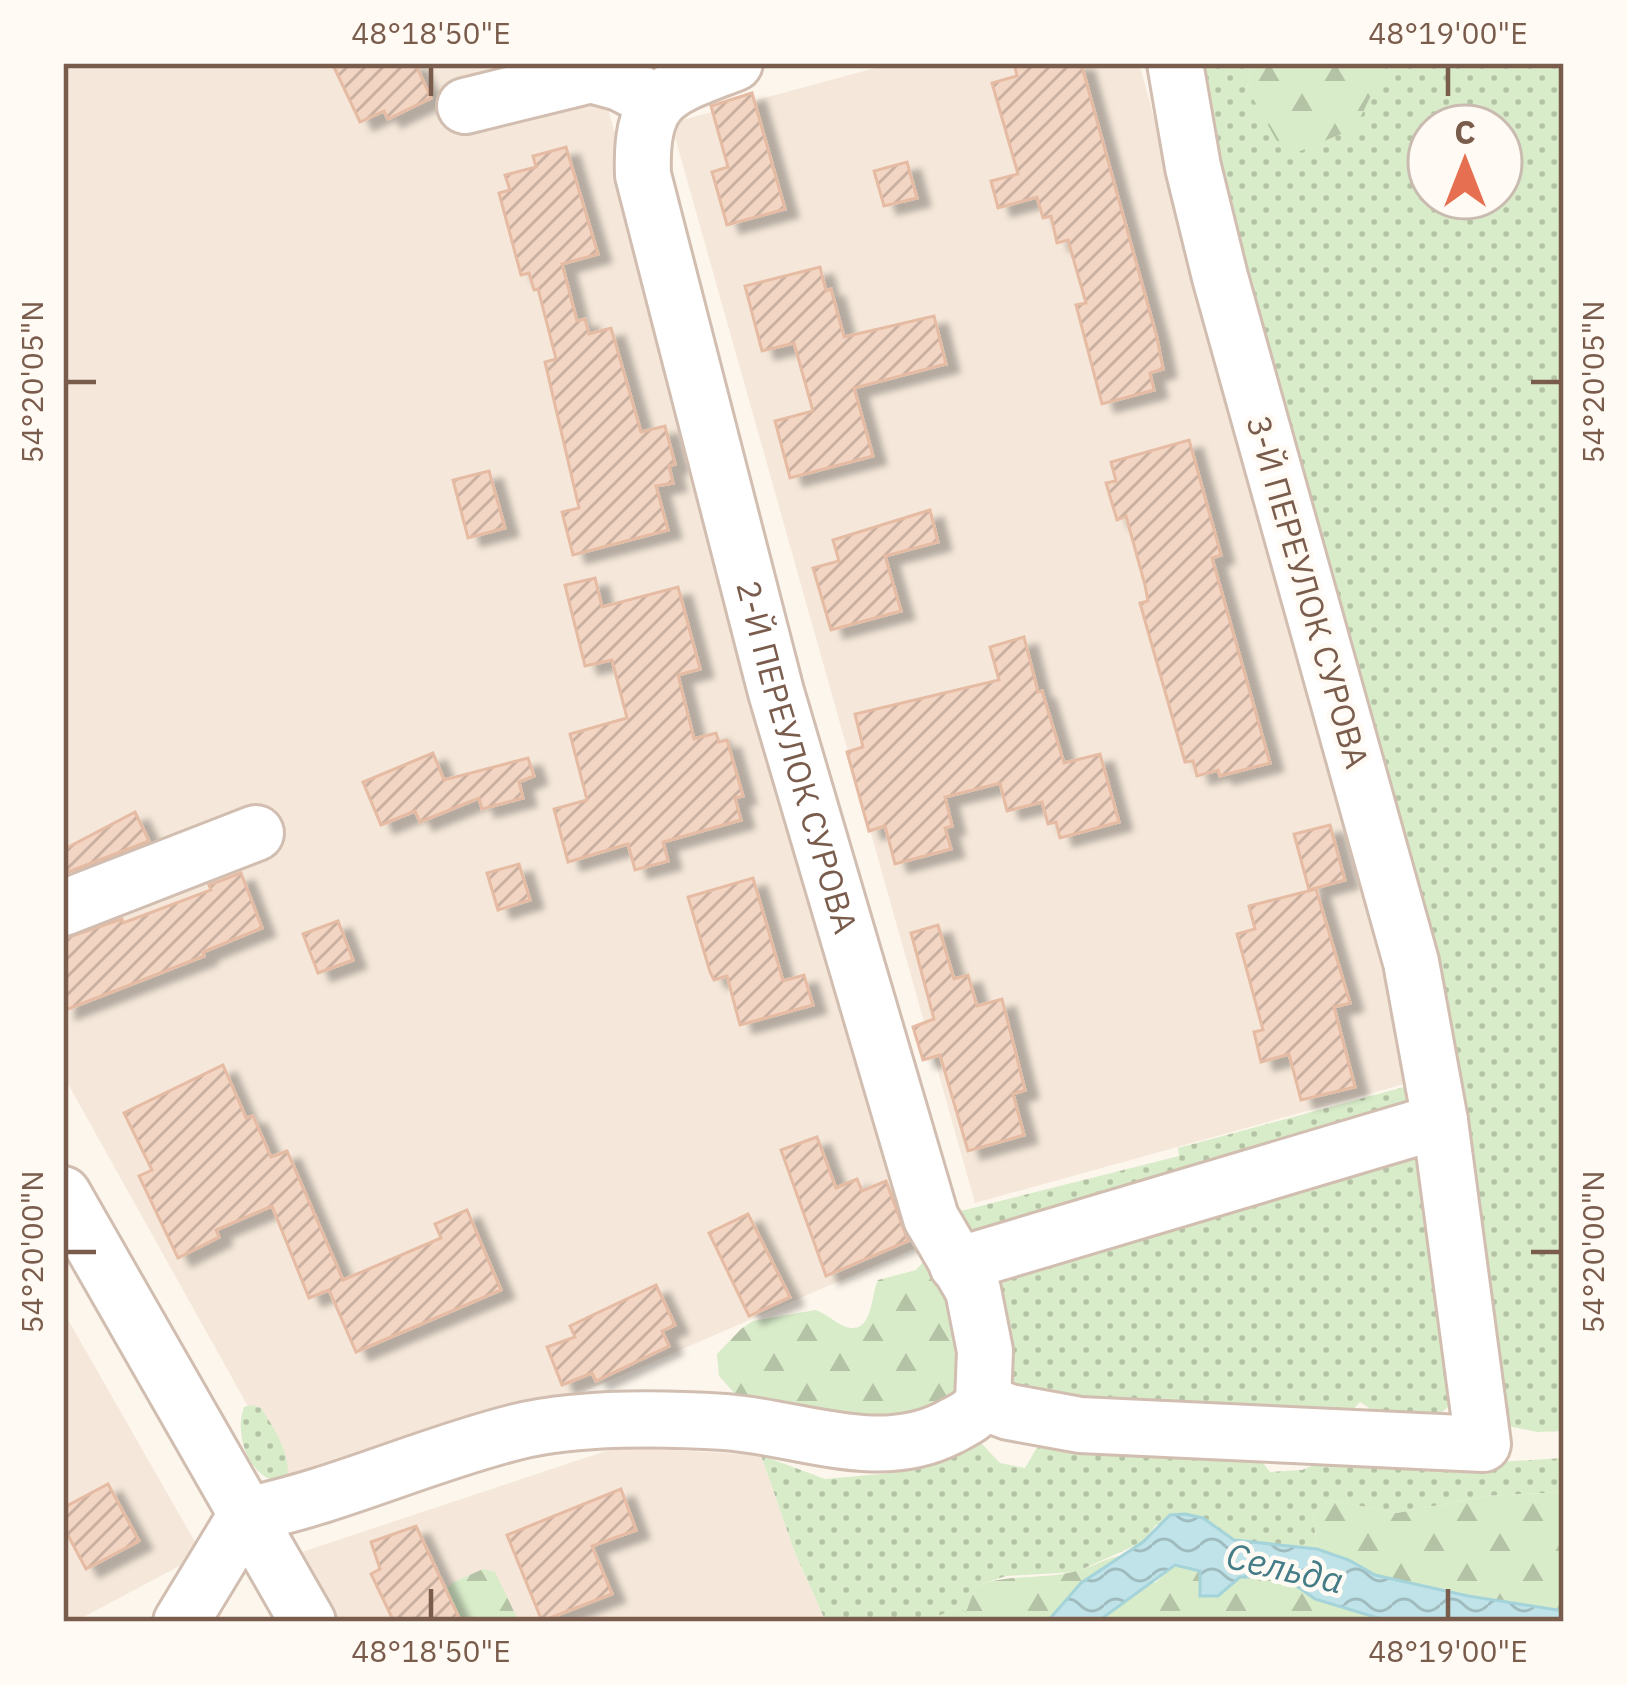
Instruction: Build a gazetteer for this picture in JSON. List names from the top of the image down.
{
  "streets": {
    "street": ["3-Й ПЕРЕУЛОК СУРОВА", "2-Й ПЕРЕУЛОК СУРОВА"]
  },
  "crossings": [
    ["3-Й ПЕРЕУЛОК СУРОВА", "2-Й ПЕРЕУЛОК СУРОВА"]
  ],
  "water": ["Сельда"],
  "north": "top",
  "coordinates": [
    "48°18'50\"E",
    "48°19'00\"E",
    "54°20'05\"N",
    "54°20'00\"N"
  ]
}
